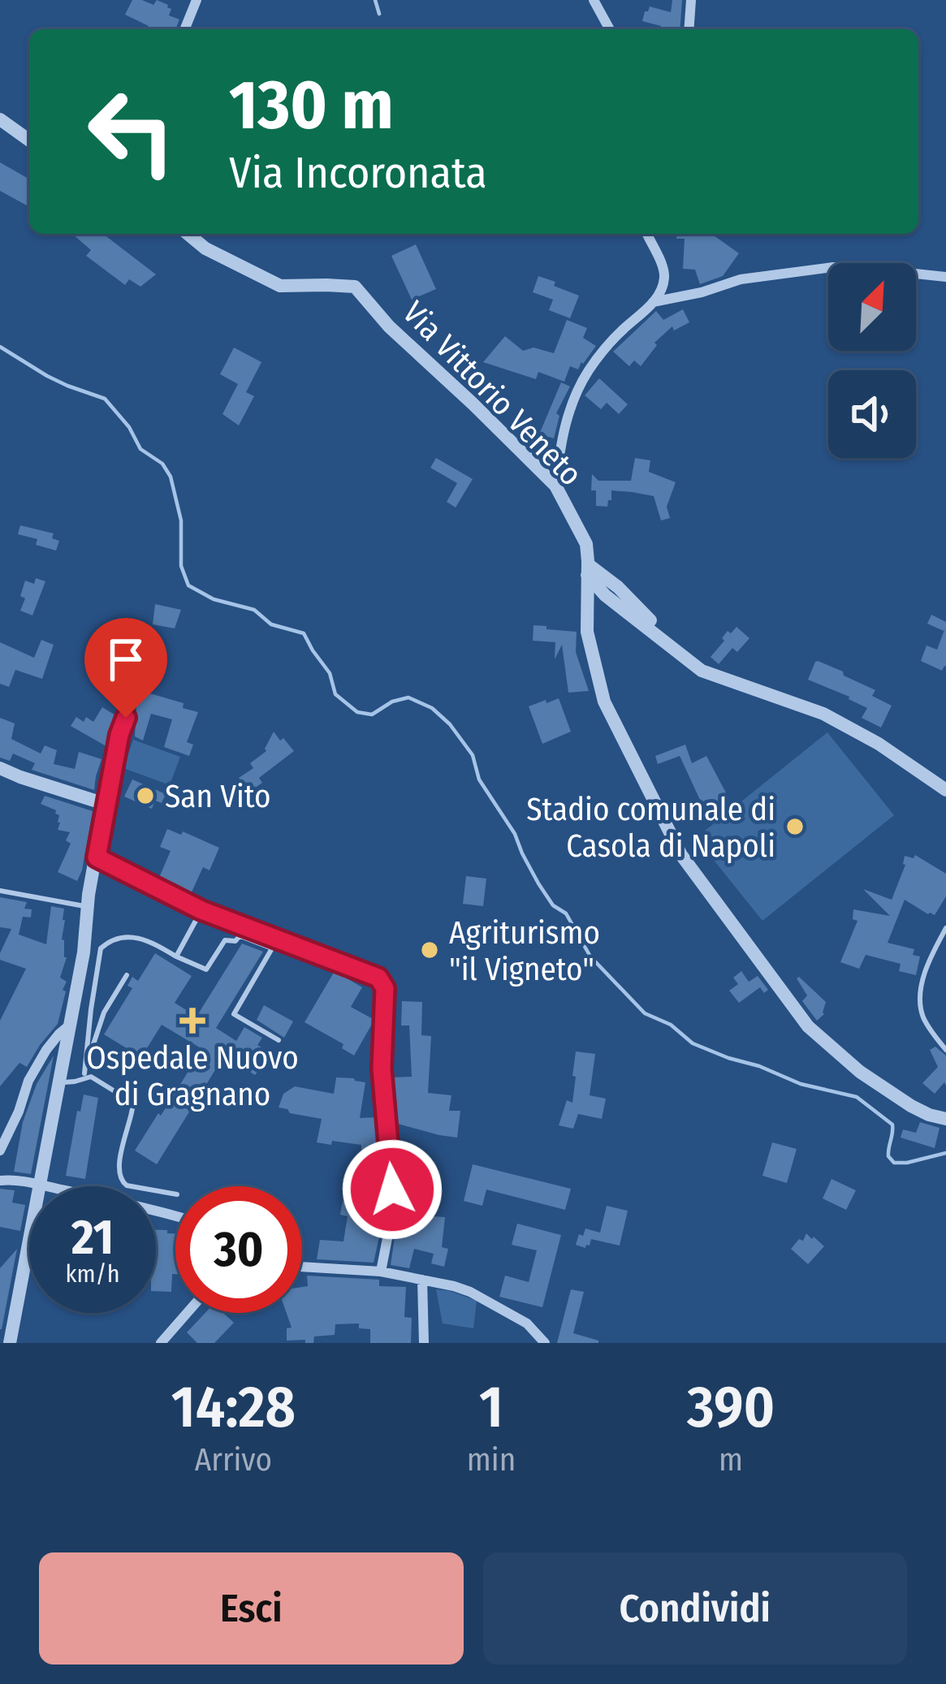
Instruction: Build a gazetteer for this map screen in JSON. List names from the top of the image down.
{
  "streets": {
    "street": ["Via Vittorio Veneto"]
  },
  "places": {
    "other": ["San Vito", "Stadio comunale di Casola di Napoli", "Agriturismo \"il Vigneto\""],
    "health": ["Ospedale Nuovo di Gragnano"]
  },
  "north": "top right",
  "page": {
    "turn": ["130 m", "Via Incoronata"],
    "speed": "21 km/h",
    "limit": "30",
    "eta": [
      "14:28",
      "Arrivo",
      "1",
      "min",
      "390",
      "m"
    ],
    "buttons": ["Esci", "Condividi"]
  }
}
